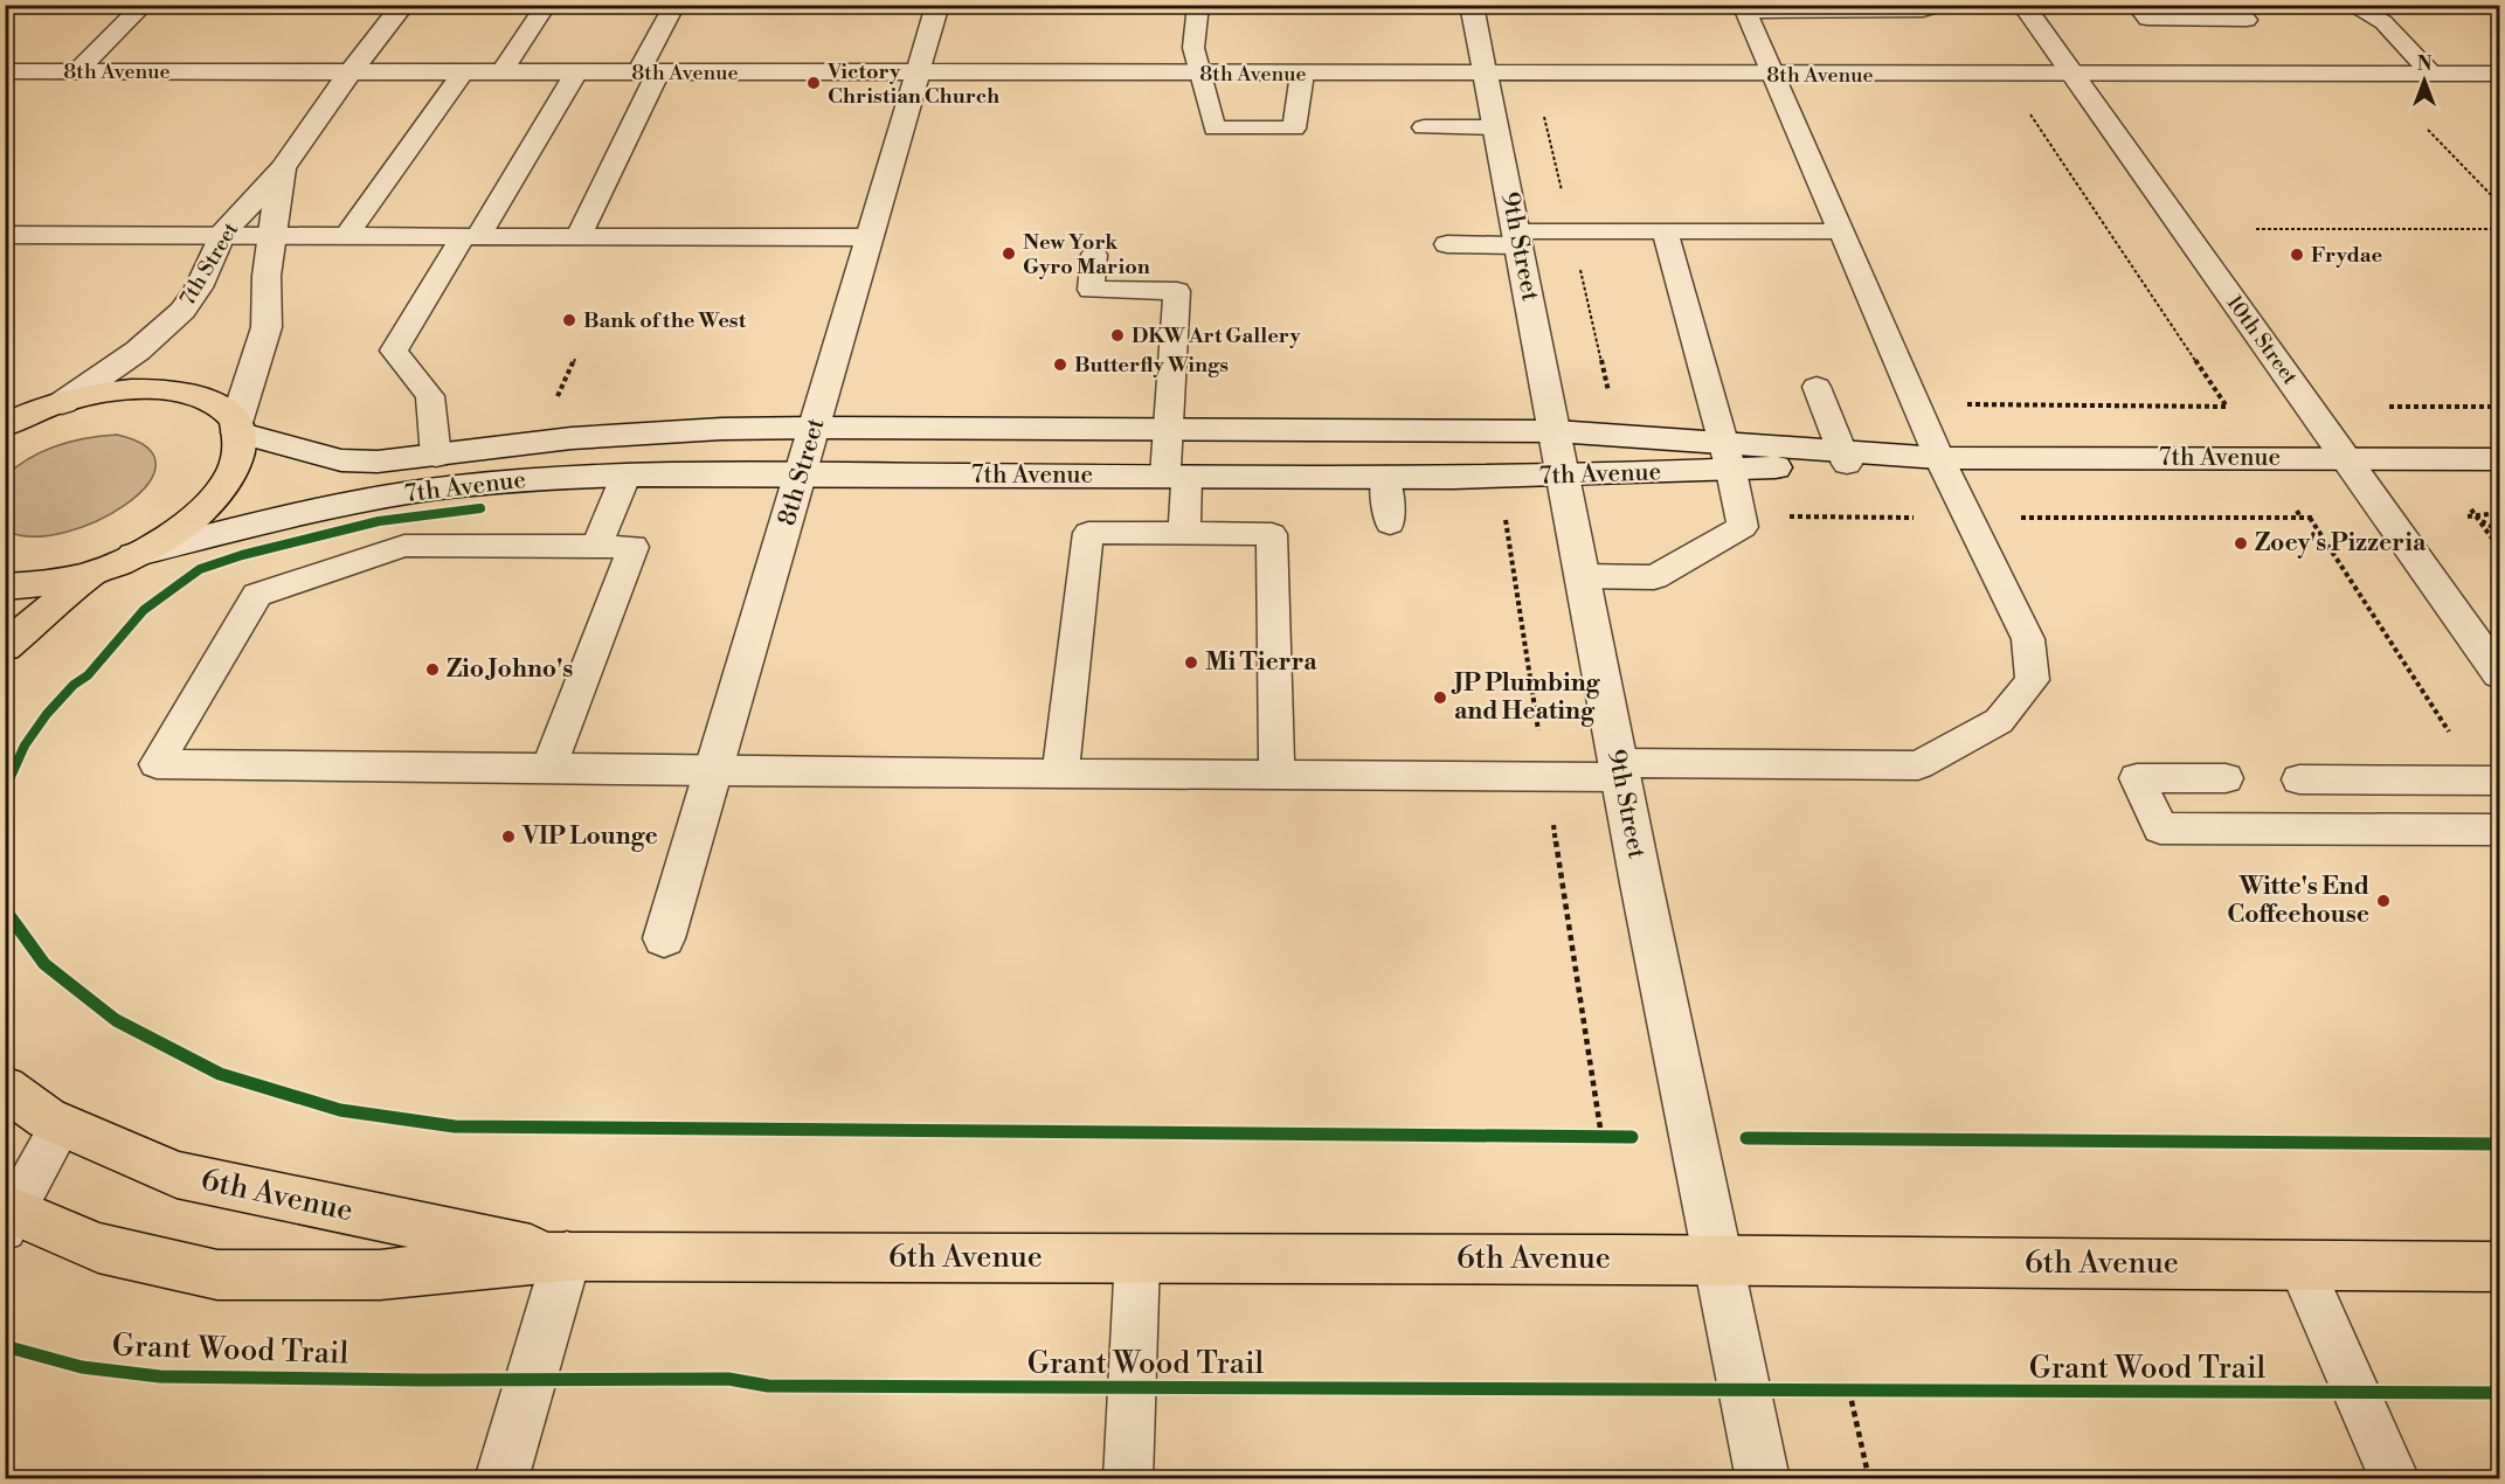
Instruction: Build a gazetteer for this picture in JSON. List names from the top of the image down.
{
  "streets": {
    "main road": ["6th Avenue"],
    "street": [
      "8th Avenue",
      "9th Street",
      "7th Street",
      "10th Street",
      "7th Avenue",
      "8th Street"
    ],
    "cycle path": ["Grant Wood Trail"]
  },
  "crossings": [
    ["8th Avenue", "9th Street"],
    ["8th Avenue", "7th Street"],
    ["8th Avenue", "10th Street"],
    ["8th Avenue", "8th Street"],
    ["9th Street", "7th Avenue"],
    ["9th Street", "6th Avenue"],
    ["7th Street", "7th Avenue"],
    ["10th Street", "7th Avenue"],
    ["7th Avenue", "8th Street"]
  ],
  "places": [
    "Victory Christian Church",
    "New York Gyro Marion",
    "Frydae",
    "Bank of the West",
    "DKW Art Gallery",
    "Butterfly Wings",
    "Zoey's Pizzeria",
    "Mi Tierra",
    "Zio Johno's",
    "JP Plumbing and Heating",
    "VIP Lounge",
    "Witte's End Coffeehouse"
  ],
  "north": "top"
}
